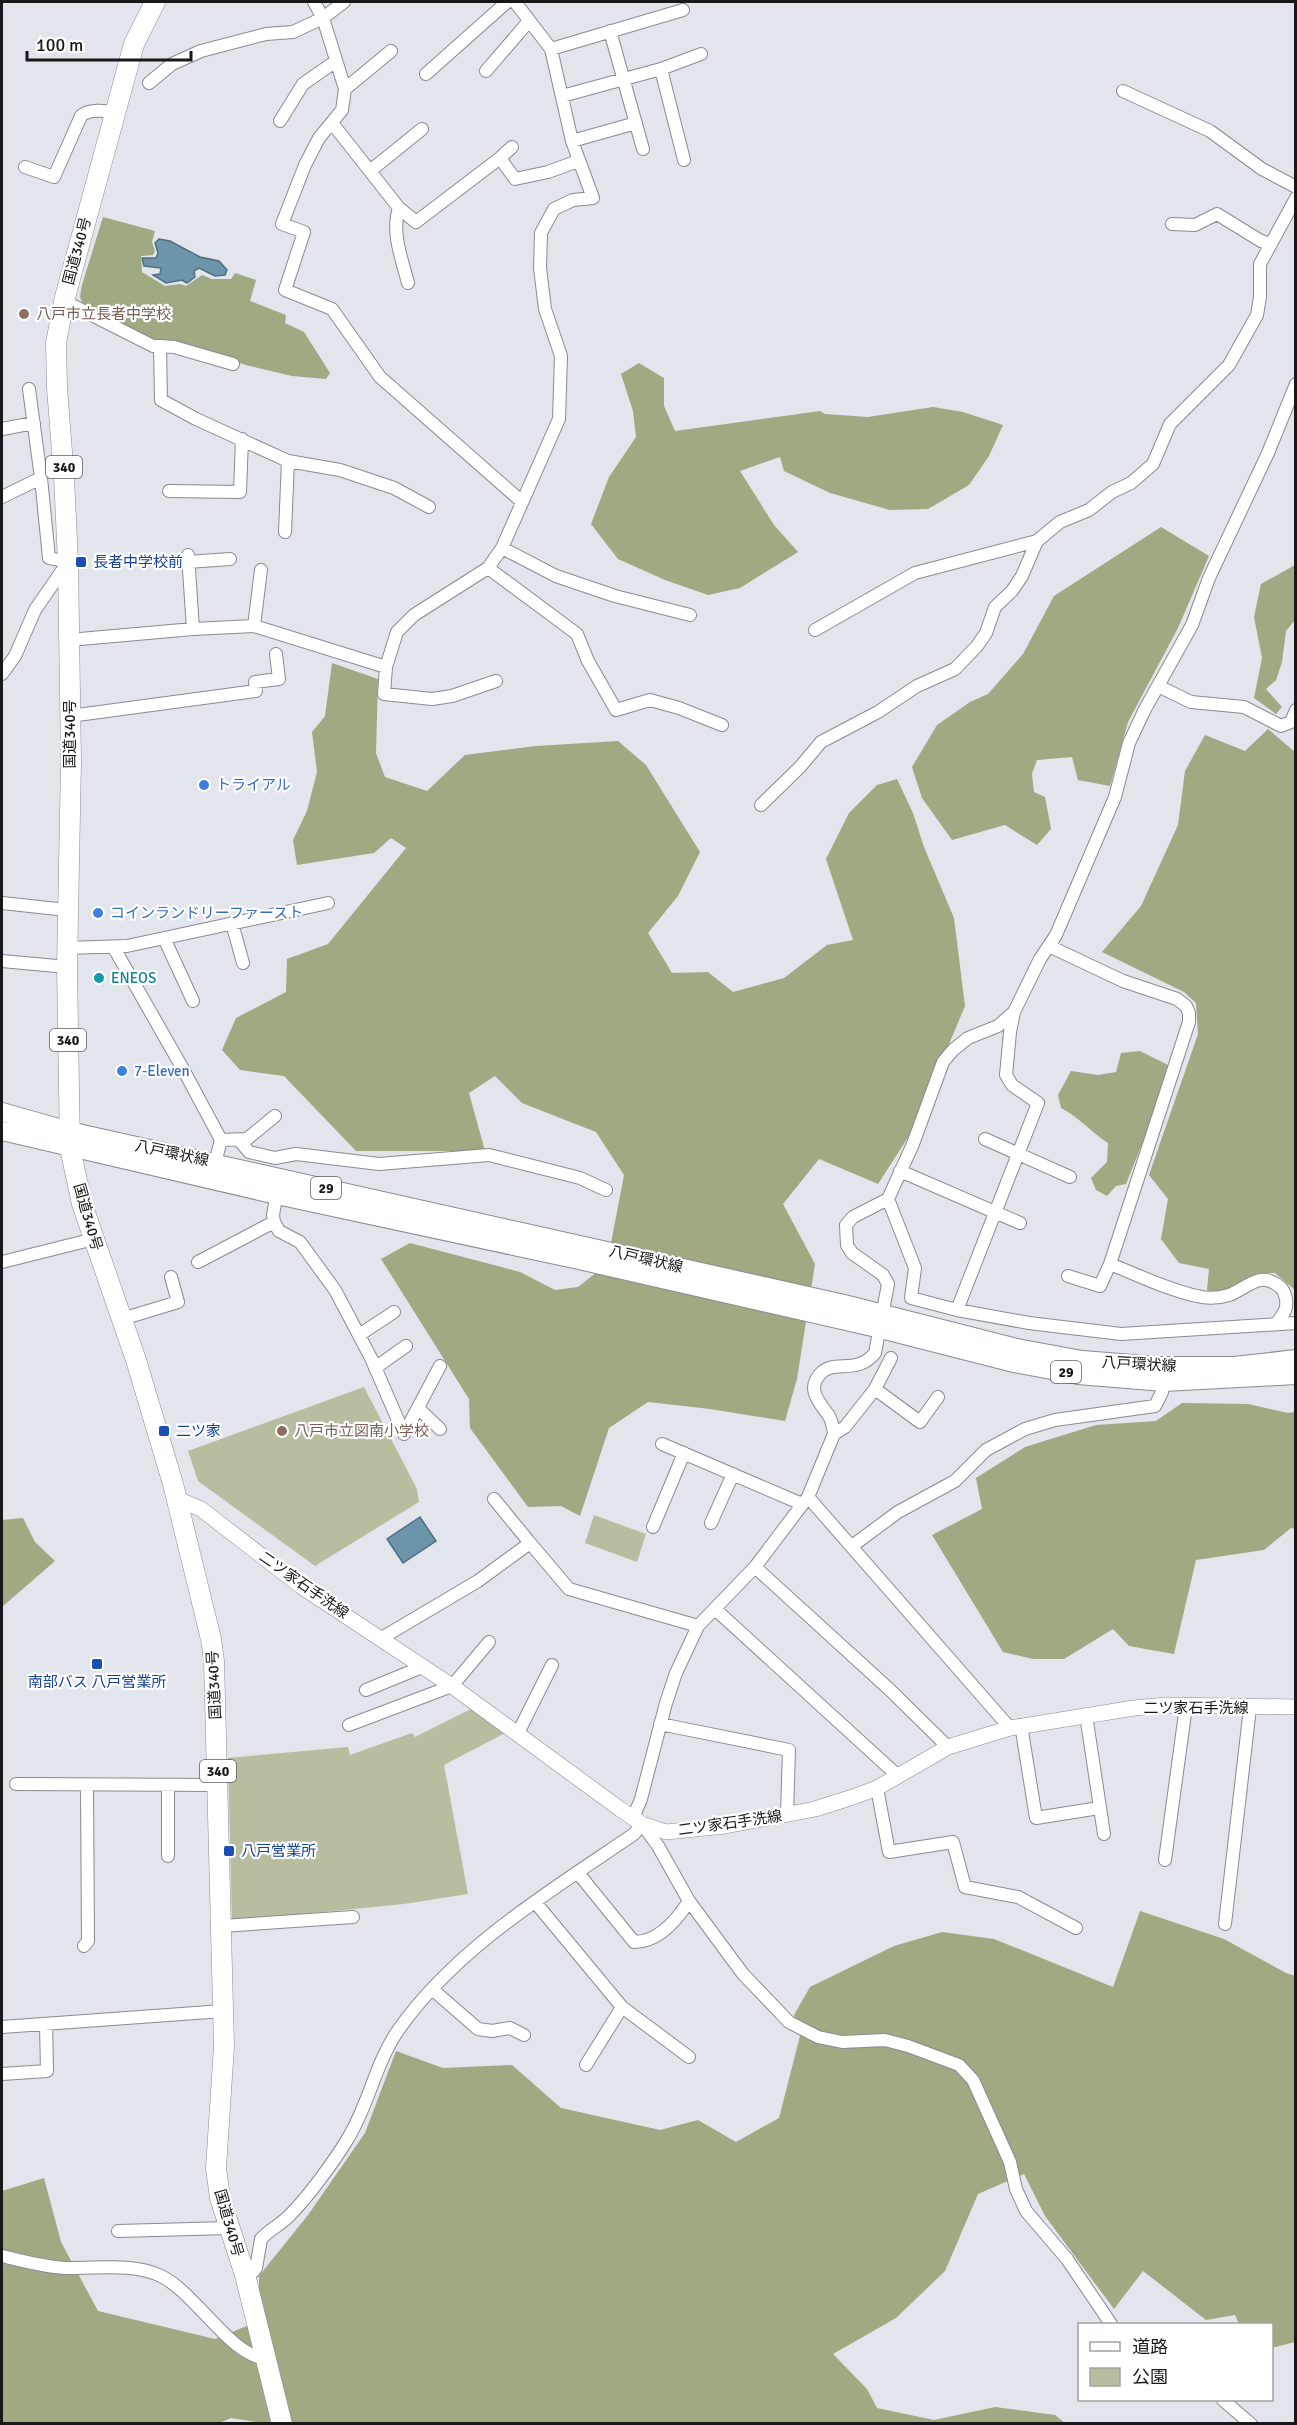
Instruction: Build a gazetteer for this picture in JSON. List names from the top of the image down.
{
  "streets": {
    "highway": ["国道340号", "340"],
    "main road": ["八戸環状線", "29"],
    "street": ["二ツ家石手洗線"]
  },
  "crossings": [
    ["国道340号", "八戸環状線"],
    ["国道340号", "二ツ家石手洗線"]
  ],
  "places": {
    "other": [
      "八戸市立長者中学校",
      "トライアル",
      "コインランドリーファースト",
      "ENEOS",
      "7-Eleven",
      "八戸市立図南小学校"
    ],
    "transit": [
      "長者中学校前",
      "二ツ家",
      "南部バス 八戸営業所",
      "八戸営業所"
    ]
  },
  "legend": ["道路", "公園"],
  "scale_bar": "100 m"
}
